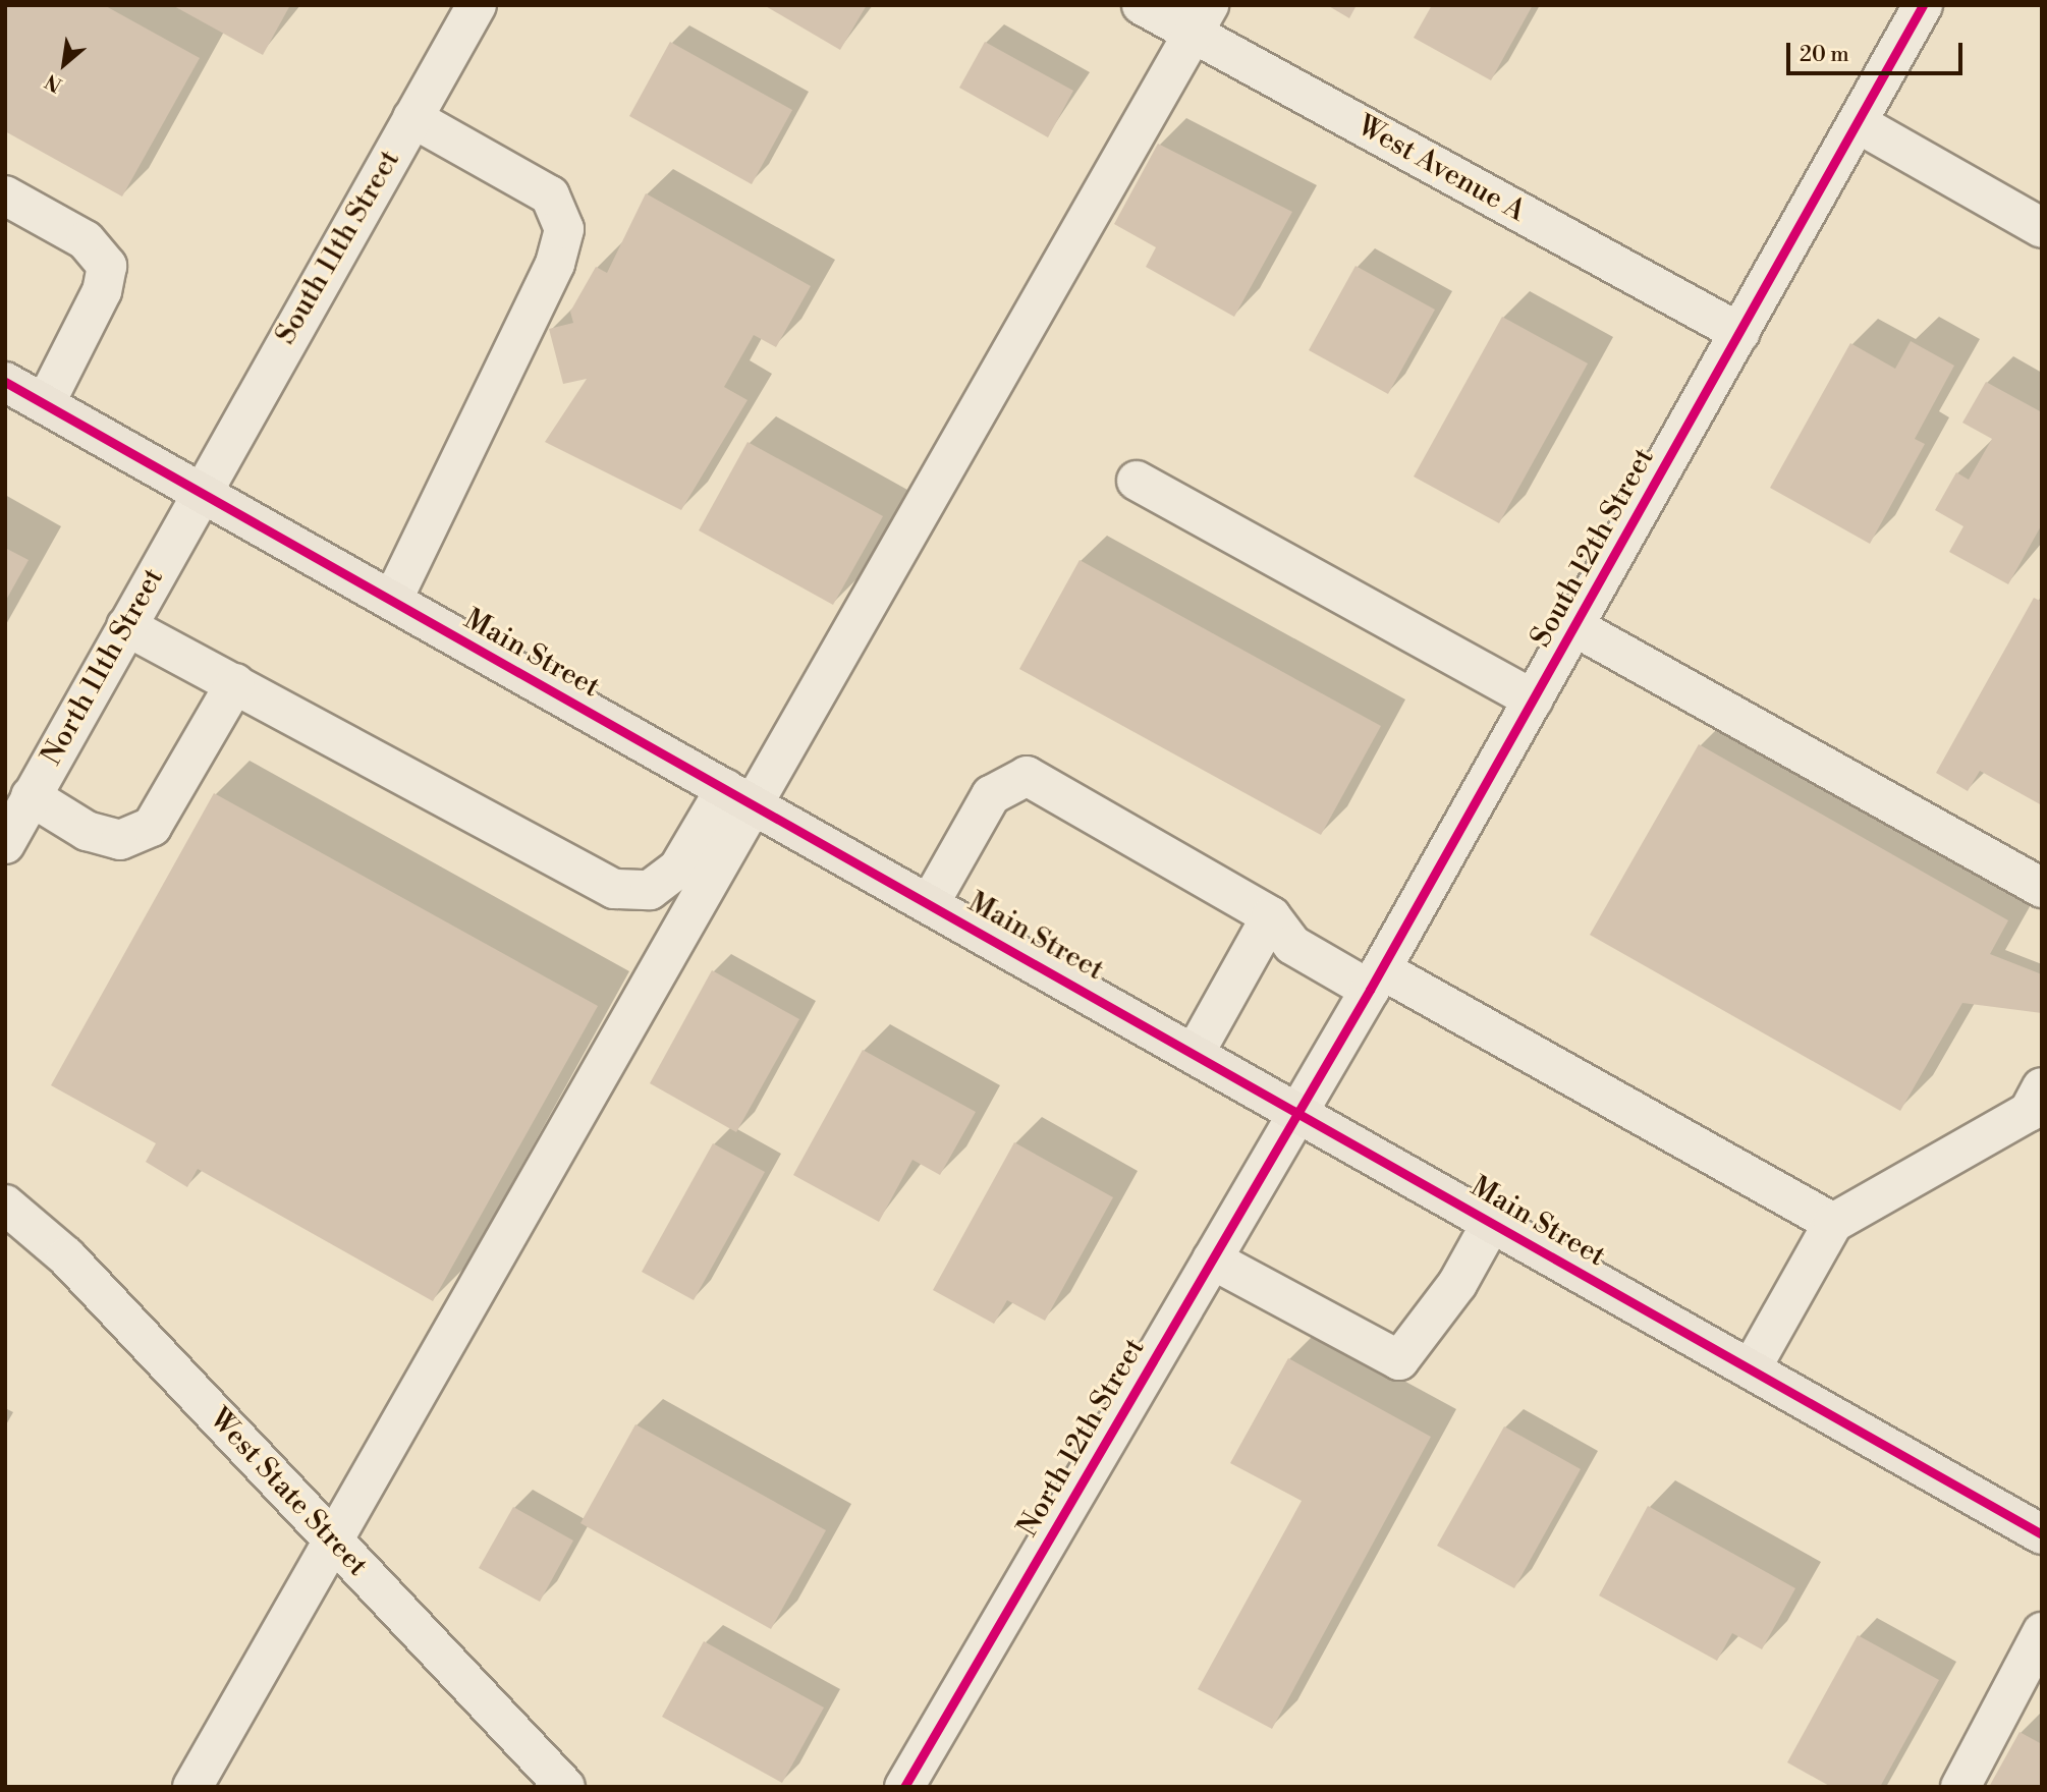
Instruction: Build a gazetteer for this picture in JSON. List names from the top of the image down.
{
  "streets": {
    "main road": ["Main Street"],
    "street": [
      "West Avenue A",
      "South 11th Street",
      "South 12th Street",
      "North 11th Street",
      "North 12th Street",
      "West State Street"
    ]
  },
  "crossings": [
    ["West Avenue A", "South 12th Street"],
    ["South 11th Street", "Main Street"],
    ["South 11th Street", "North 11th Street"],
    ["South 12th Street", "Main Street"],
    ["South 12th Street", "North 12th Street"],
    ["Main Street", "North 11th Street"],
    ["Main Street", "North 12th Street"]
  ],
  "scale_bar": "20 m",
  "north": "bottom left"
}
